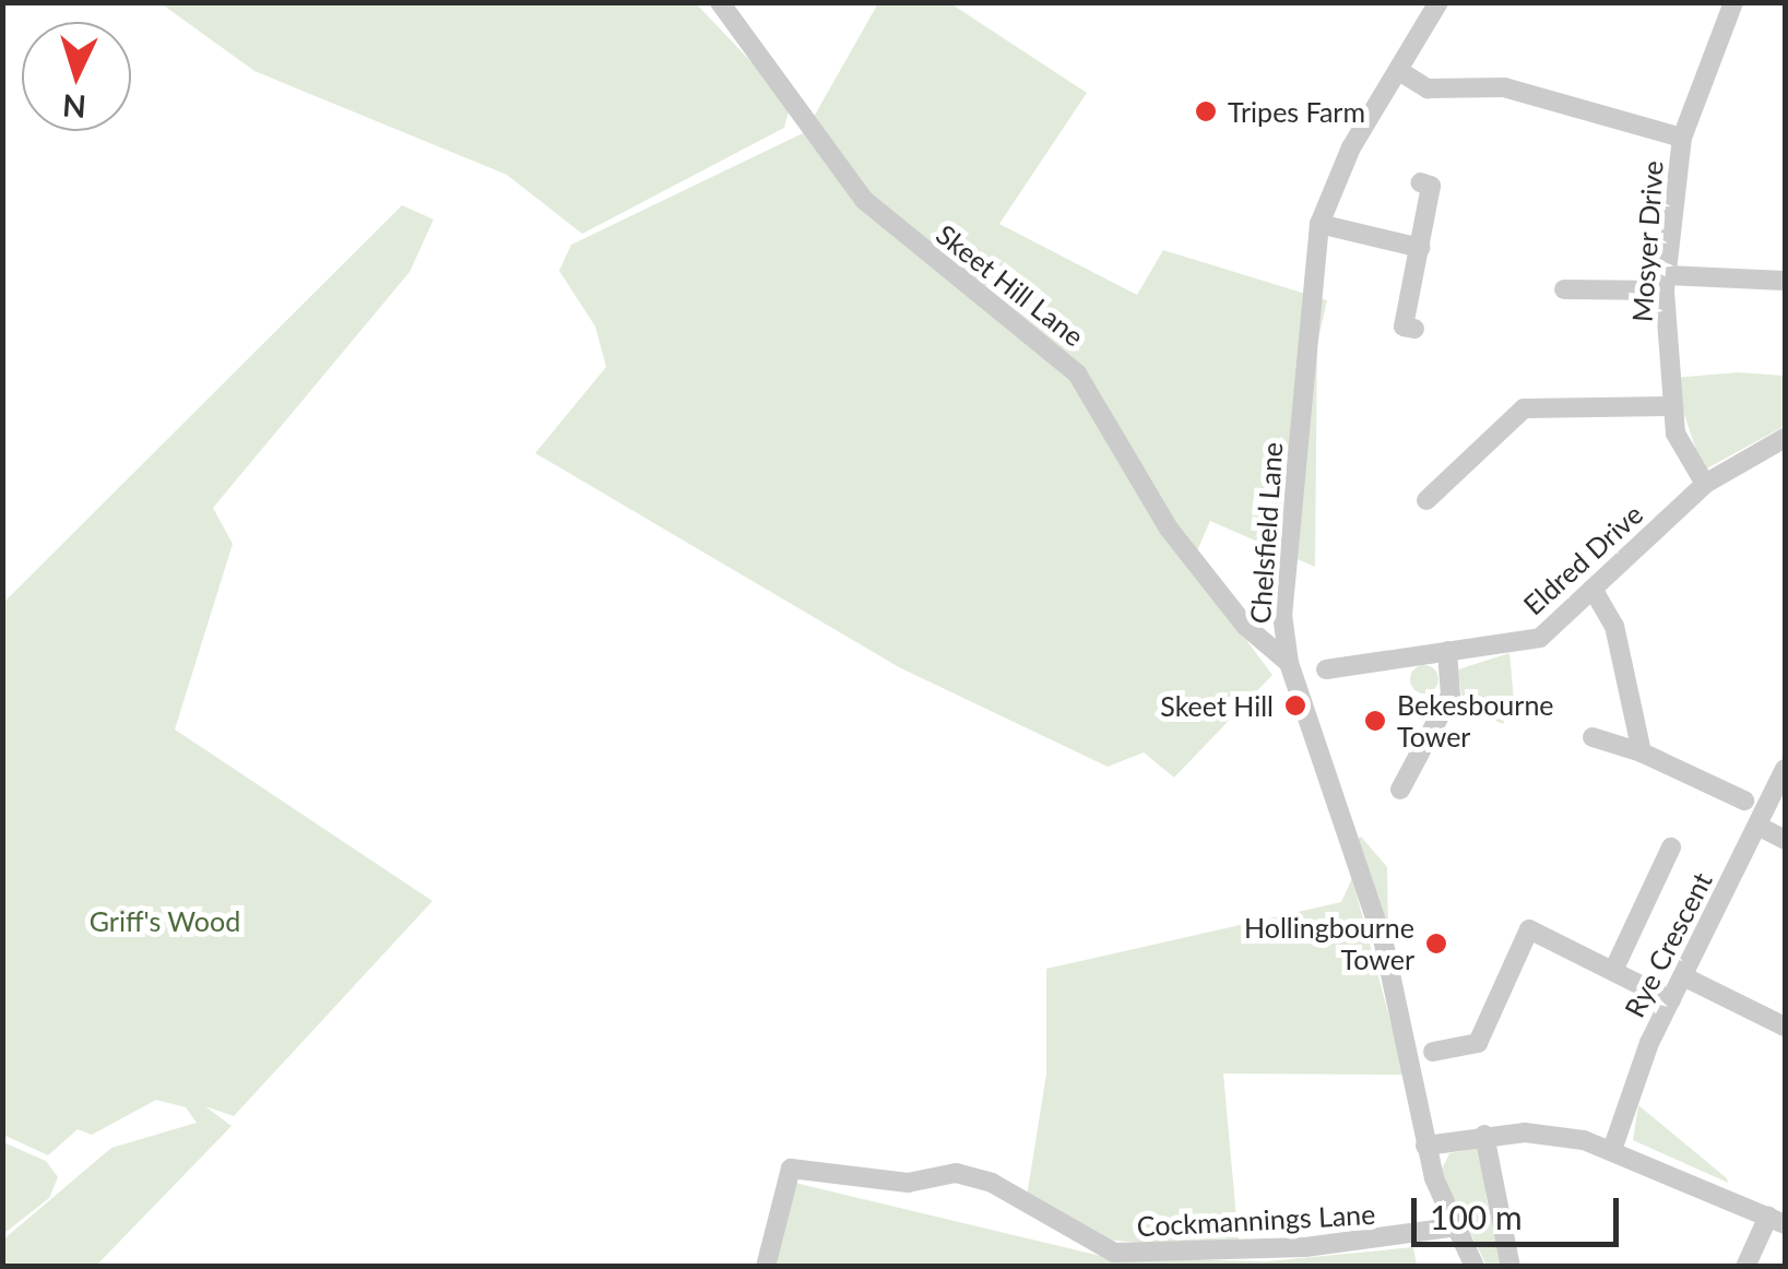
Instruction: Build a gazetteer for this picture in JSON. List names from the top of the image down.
{
  "streets": {
    "street": [
      "Mosyer Drive",
      "Skeet Hill Lane",
      "Chelsfield Lane",
      "Eldred Drive",
      "Rye Crescent",
      "Cockmannings Lane"
    ]
  },
  "crossings": [
    ["Mosyer Drive", "Eldred Drive"],
    ["Skeet Hill Lane", "Chelsfield Lane"],
    ["Chelsfield Lane", "Cockmannings Lane"]
  ],
  "parks": ["Griff's Wood"],
  "places": [
    "Tripes Farm",
    "Skeet Hill",
    "Bekesbourne Tower",
    "Hollingbourne Tower"
  ],
  "scale_bar": "100 m",
  "north": "bottom"
}
